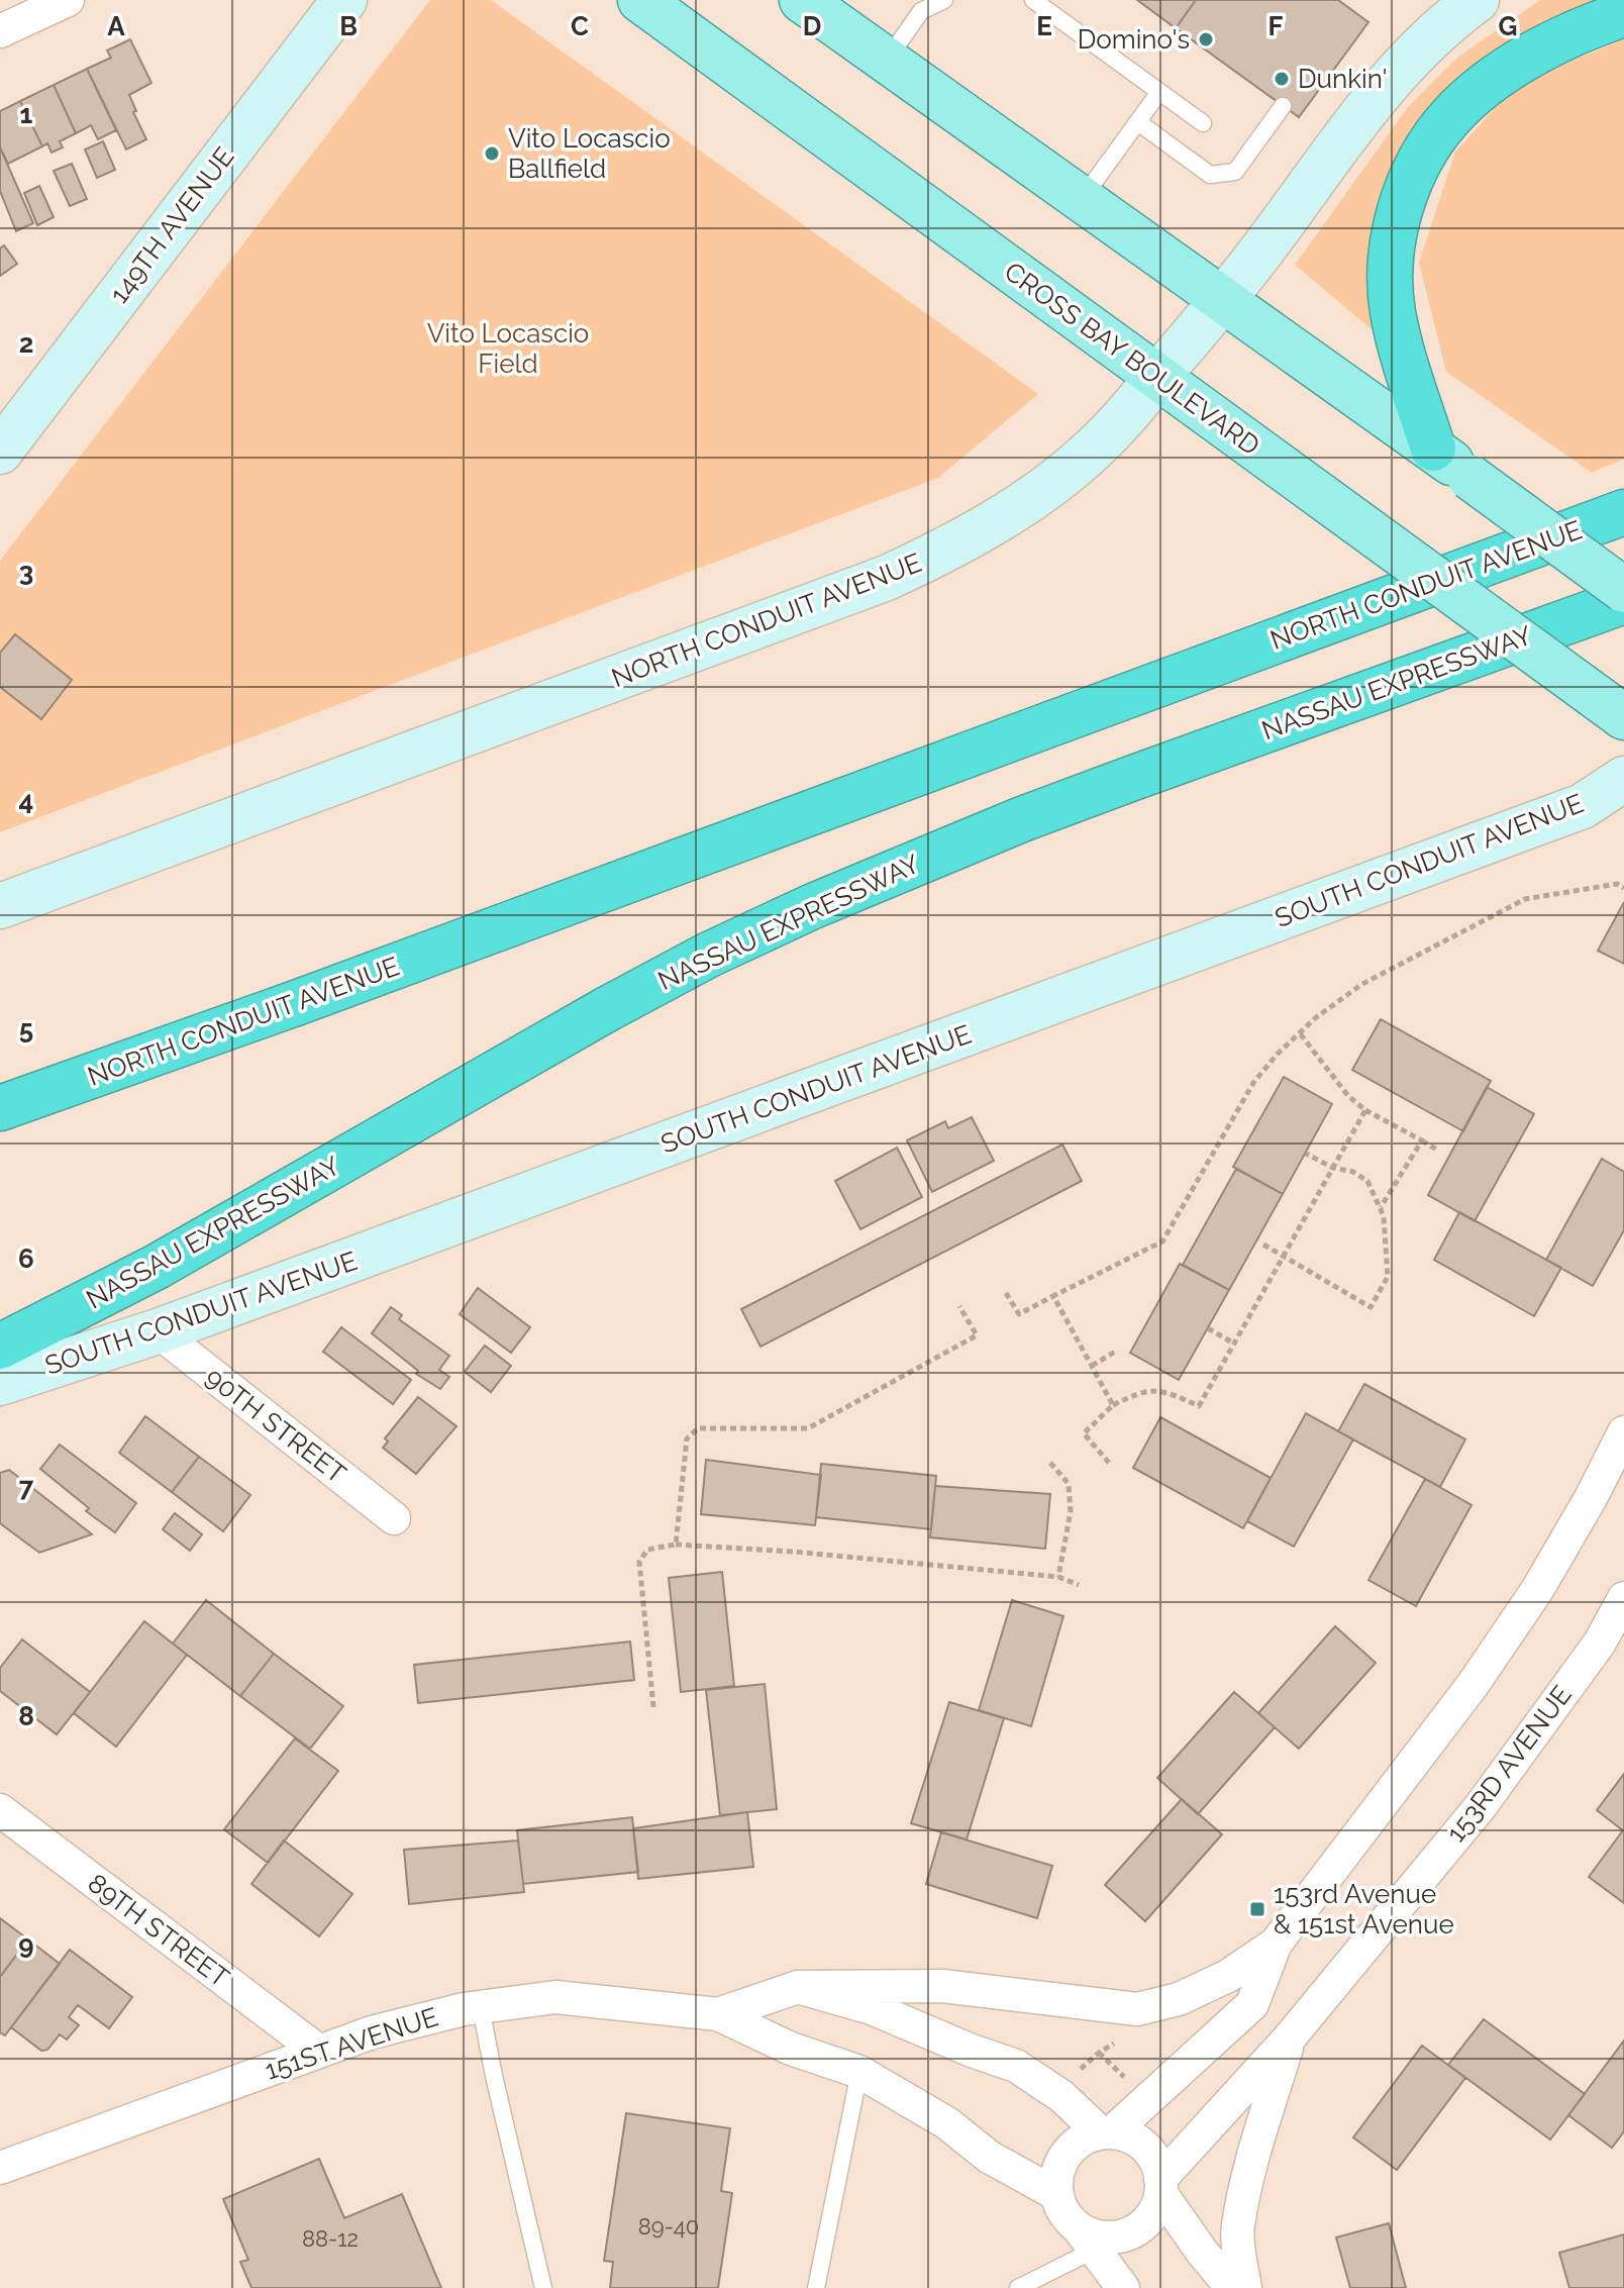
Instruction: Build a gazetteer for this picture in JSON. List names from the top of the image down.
{
  "streets": {
    "highway": ["NORTH CONDUIT AVENUE", "NASSAU EXPRESSWAY"],
    "main road": ["CROSS BAY BOULEVARD"],
    "street": [
      "149TH AVENUE",
      "SOUTH CONDUIT AVENUE",
      "90TH STREET",
      "153RD AVENUE",
      "89TH STREET",
      "151ST AVENUE"
    ]
  },
  "crossings": [
    ["CROSS BAY BOULEVARD", "NORTH CONDUIT AVENUE"],
    ["SOUTH CONDUIT AVENUE", "90TH STREET"],
    ["153RD AVENUE", "151ST AVENUE"],
    ["89TH STREET", "151ST AVENUE"]
  ],
  "parks": ["Vito Locascio Field"],
  "places": {
    "other": ["Domino's", "Dunkin'", "Vito Locascio Ballfield"],
    "transit": ["153rd Avenue & 151st Avenue"]
  },
  "house_numbers": ["89-40", "88-12"],
  "grid": {
    "columns": [
      "A",
      "B",
      "C",
      "D",
      "E",
      "F",
      "G"
    ],
    "rows": [
      "1",
      "2",
      "3",
      "4",
      "5",
      "6",
      "7",
      "8",
      "9"
    ]
  }
}
